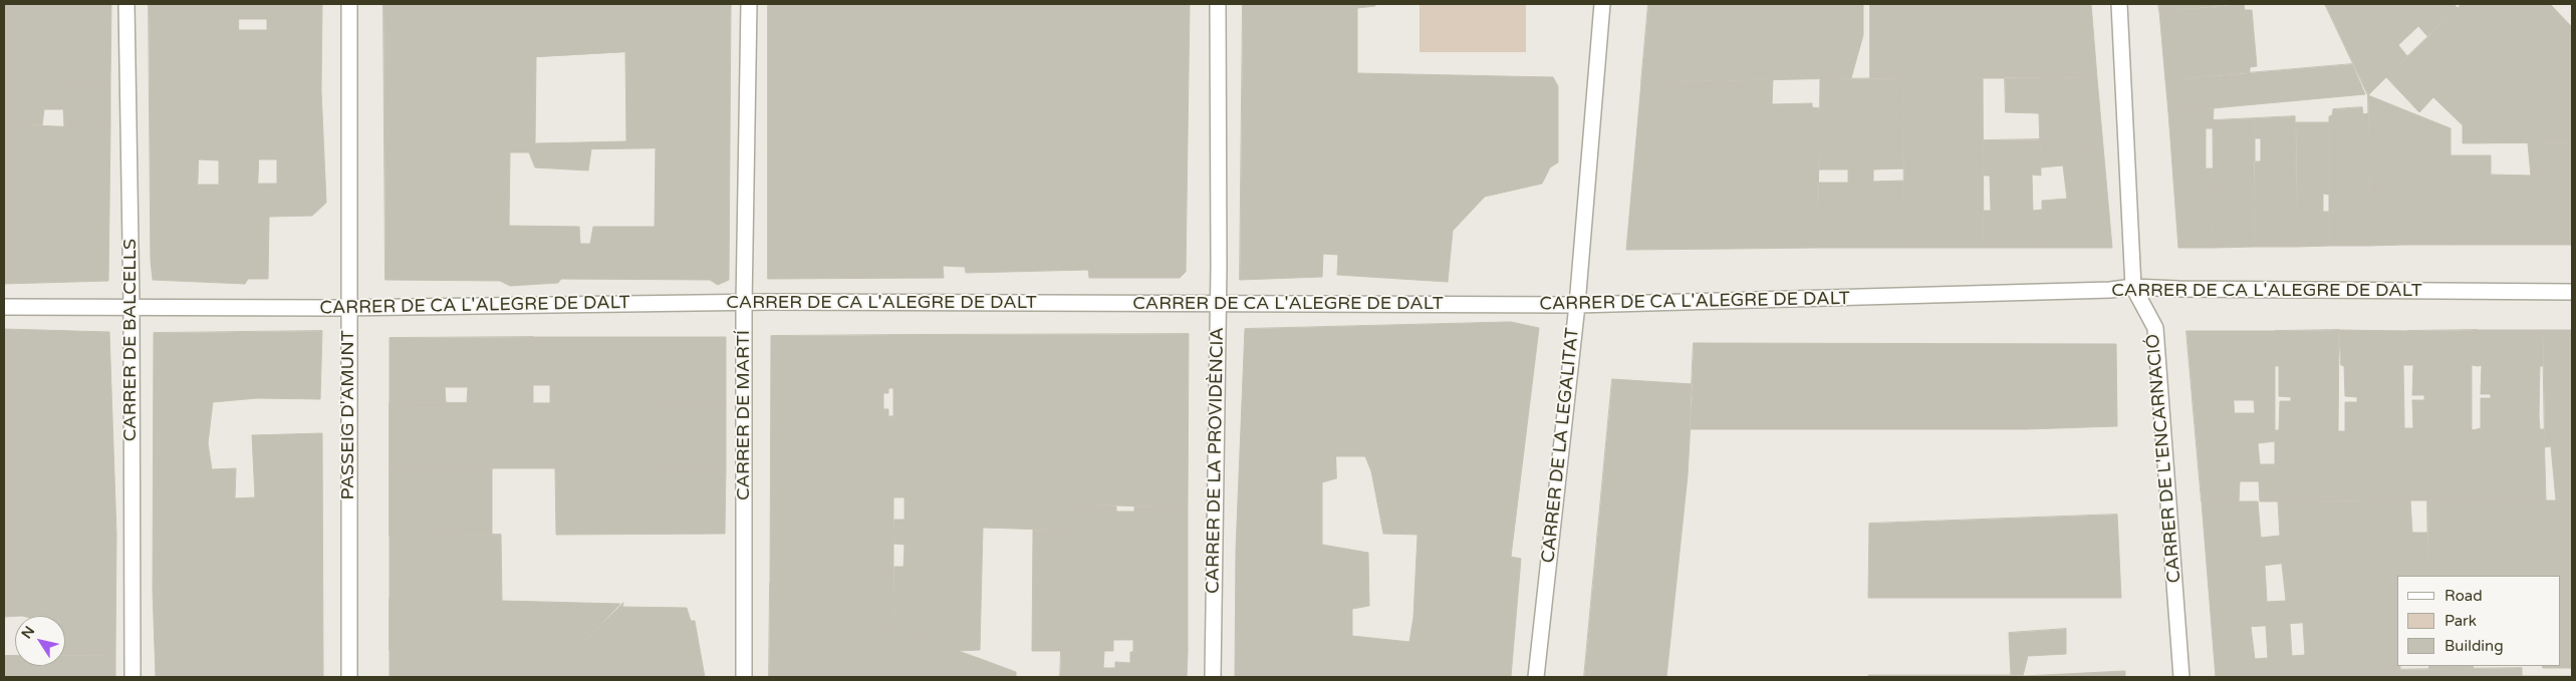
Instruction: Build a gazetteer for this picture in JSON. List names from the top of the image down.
{
  "streets": {
    "street": [
      "CARRER DE CA L'ALEGRE DE DALT",
      "CARRER DE BALCELLS",
      "PASSEIG D'AMUNT",
      "CARRER DE MARTÍ",
      "CARRER DE LA LEGALITAT",
      "CARRER DE L'ENCARNACIÓ",
      "CARRER DE LA PROVIDÈNCIA"
    ]
  },
  "crossings": [
    ["CARRER DE CA L'ALEGRE DE DALT", "CARRER DE BALCELLS"],
    ["CARRER DE CA L'ALEGRE DE DALT", "PASSEIG D'AMUNT"],
    ["CARRER DE CA L'ALEGRE DE DALT", "CARRER DE MARTÍ"],
    ["CARRER DE CA L'ALEGRE DE DALT", "CARRER DE LA LEGALITAT"],
    ["CARRER DE CA L'ALEGRE DE DALT", "CARRER DE L'ENCARNACIÓ"],
    ["CARRER DE CA L'ALEGRE DE DALT", "CARRER DE LA PROVIDÈNCIA"]
  ],
  "legend": ["Road", "Park", "Building"],
  "north": "top left"
}
